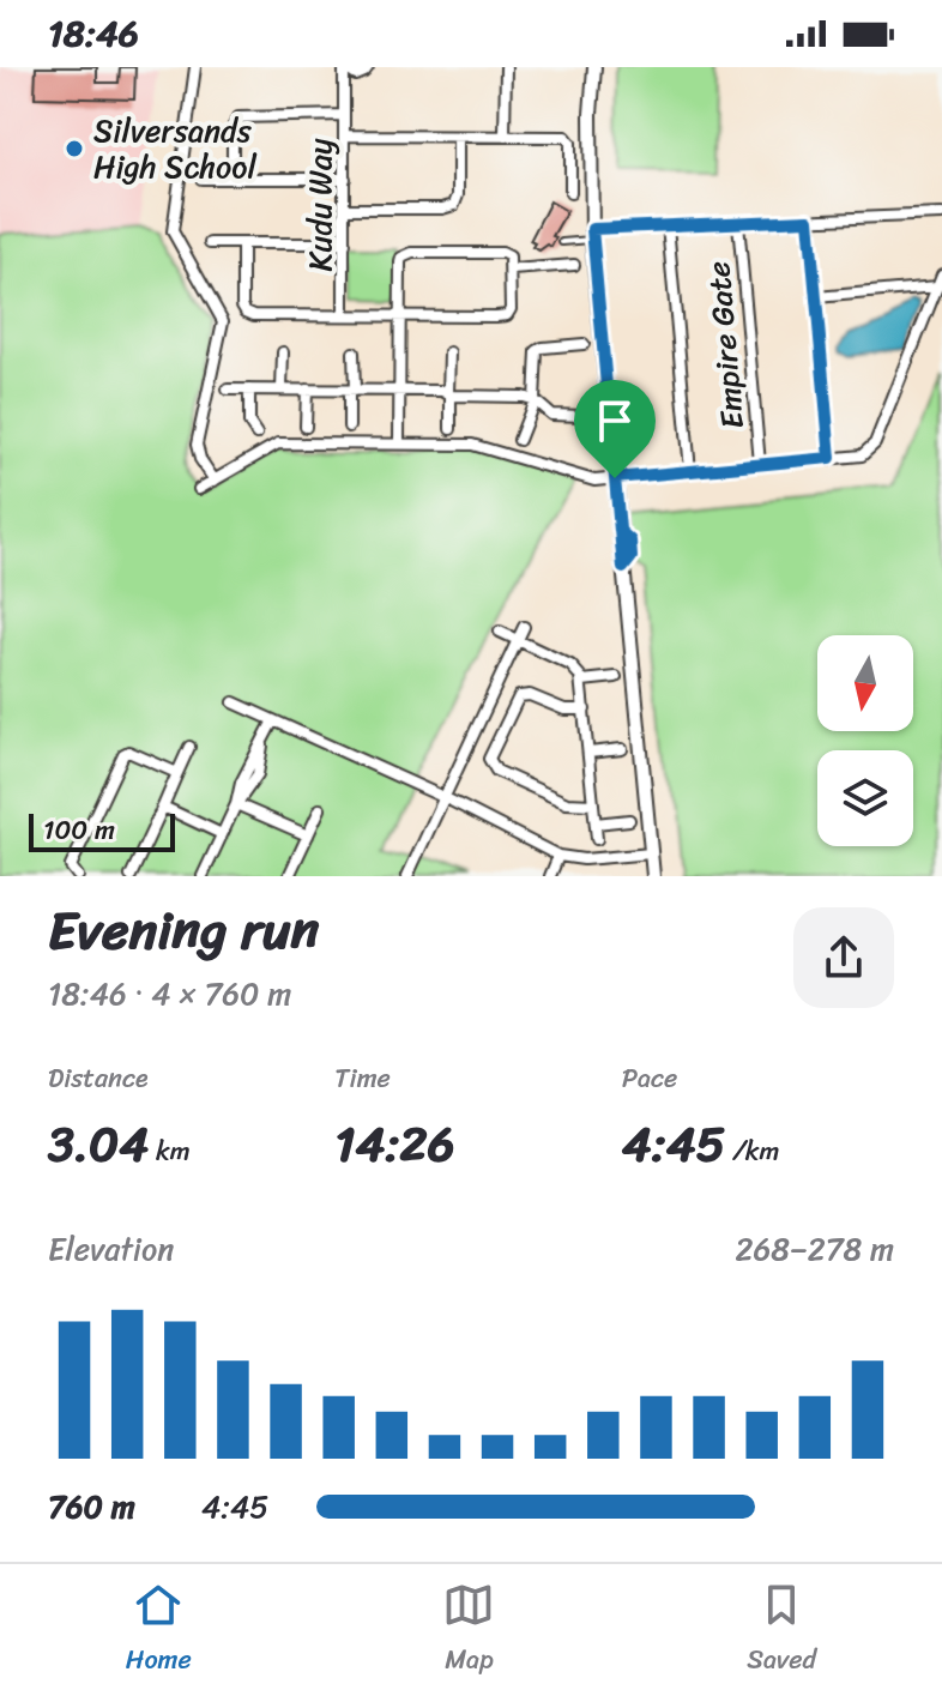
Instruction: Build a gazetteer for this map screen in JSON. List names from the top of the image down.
{
  "streets": {
    "street": ["Kudu Way", "Empire Gate"]
  },
  "places": ["Silversands High School"],
  "scale_bar": "100 m",
  "north": "bottom",
  "page": {
    "status": "18:46",
    "scale": "100 m",
    "heading": ["Evening run", "18:46 · 4 × 760 m"],
    "stats": [
      ["Distance", "3.04 km"],
      ["Time", "14:26"],
      ["Pace", "4:45 /km"]
    ],
    "chart": ["Elevation", "268–278 m"],
    "list": [
      {
        "name": "760 m",
        "note": "4:45"
      }
    ],
    "tabs": ["Home", "Map", "Saved"]
  }
}
